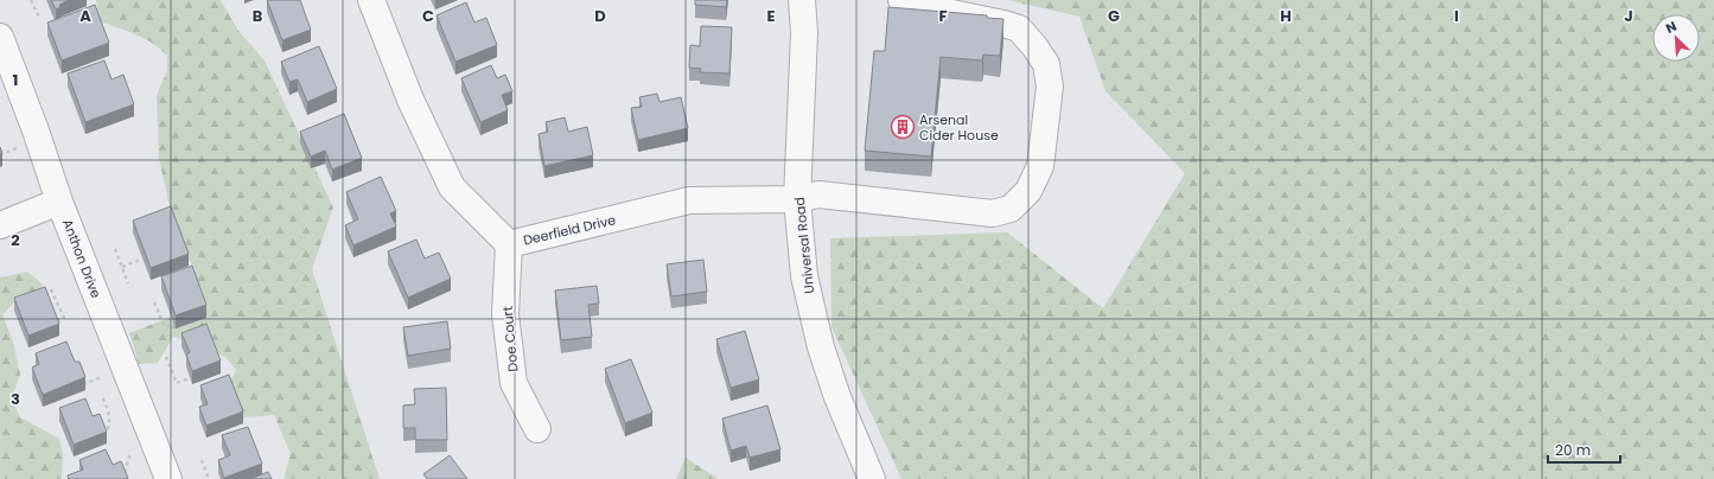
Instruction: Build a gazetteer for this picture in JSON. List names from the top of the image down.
{
  "streets": {
    "street": [
      "Deerfield Drive",
      "Universal Road",
      "Anthon Drive",
      "Doe Court"
    ]
  },
  "crossings": [
    ["Deerfield Drive", "Universal Road"],
    ["Deerfield Drive", "Doe Court"]
  ],
  "places": {
    "building": ["Arsenal Cider House"]
  },
  "scale_bar": "20 m",
  "north": "top left",
  "grid": {
    "columns": [
      "A",
      "B",
      "C",
      "D",
      "E",
      "F",
      "G",
      "H",
      "I",
      "J"
    ],
    "rows": ["1", "2", "3"]
  }
}
